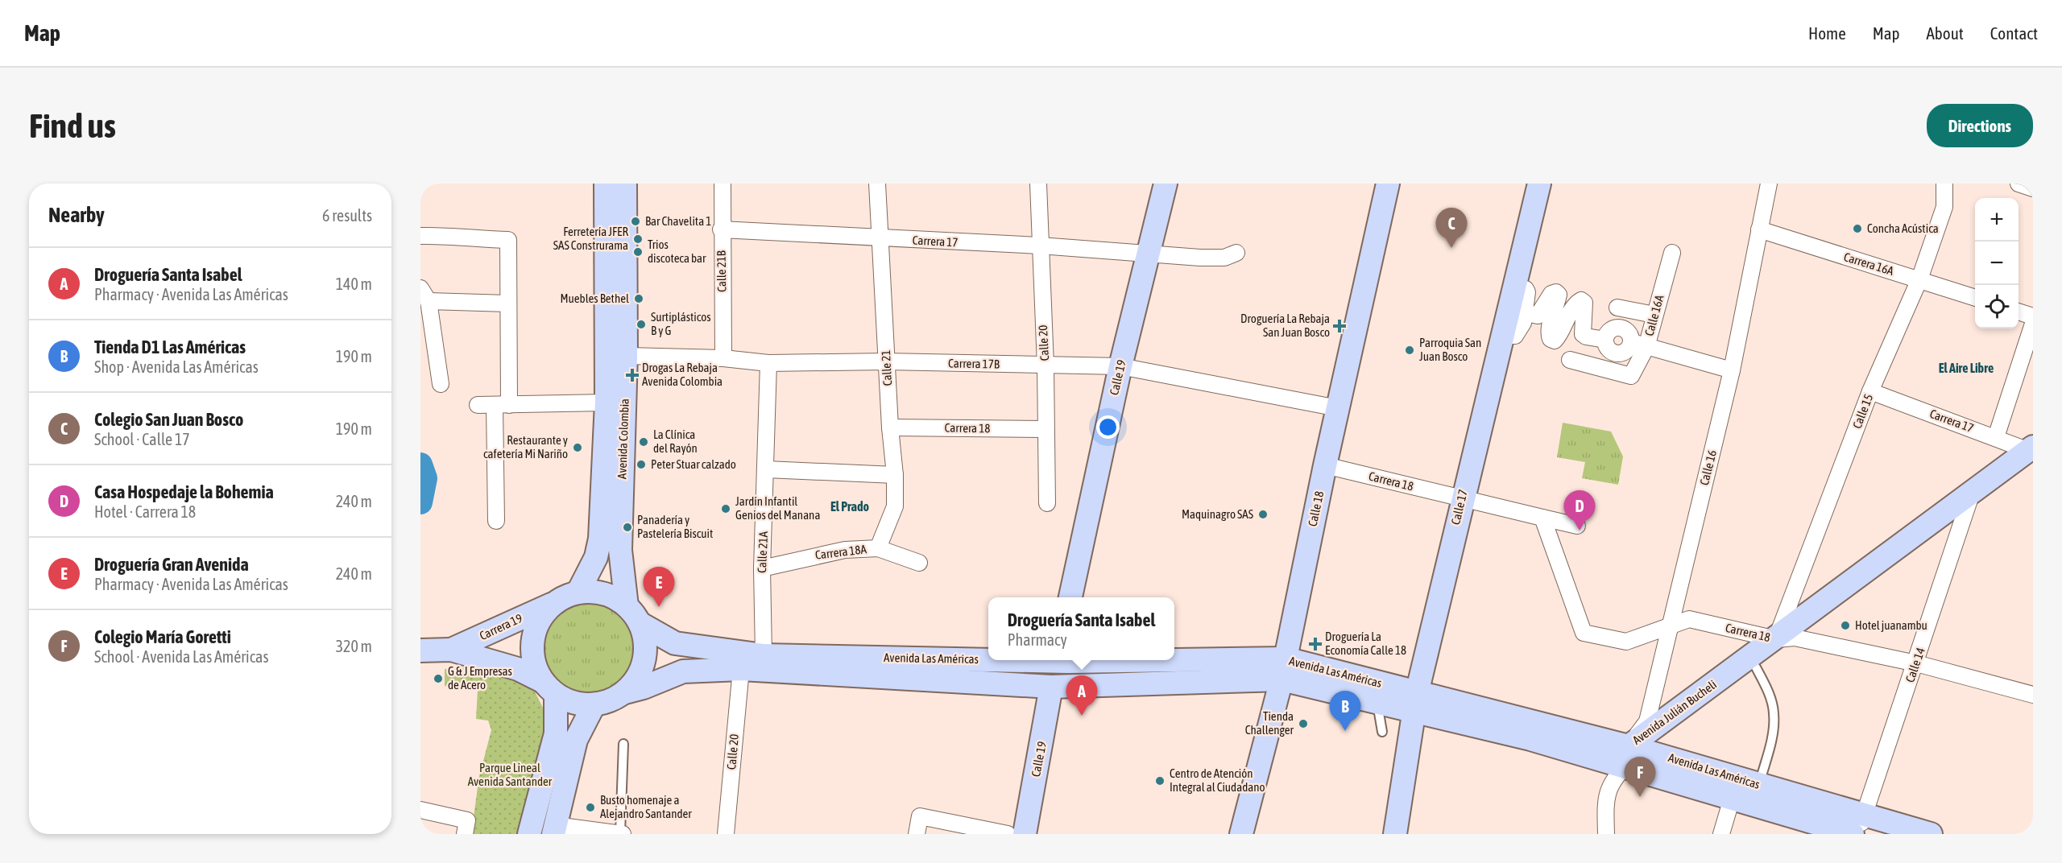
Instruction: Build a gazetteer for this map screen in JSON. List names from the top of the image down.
{
  "streets": {
    "main road": [
      "Calle 19",
      "Avenida Colombia",
      "Calle 17",
      "Calle 18",
      "Carrera 19",
      "Avenida Las Américas",
      "Avenida Julián Bucheli"
    ],
    "street": [
      "Carrera 17",
      "Carrera 16A",
      "Calle 21B",
      "Calle 16A",
      "Calle 20",
      "Carrera 17B",
      "Calle 21",
      "Calle 15",
      "Carrera 18",
      "Calle 16",
      "Calle 21A",
      "Carrera 18A",
      "Calle 14"
    ]
  },
  "crossings": [
    ["Carrera 17", "Calle 21B"],
    ["Carrera 17", "Calle 20"],
    ["Carrera 17", "Calle 21"],
    ["Carrera 17", "Calle 19"],
    ["Carrera 17", "Calle 15"],
    ["Carrera 17", "Avenida Julián Bucheli"],
    ["Carrera 16A", "Calle 15"],
    ["Carrera 16A", "Calle 16"],
    ["Calle 21B", "Carrera 17B"],
    ["Calle 20", "Carrera 17B"],
    ["Calle 20", "Carrera 18"],
    ["Calle 20", "Avenida Las Américas"],
    ["Carrera 17B", "Calle 21"],
    ["Carrera 17B", "Calle 19"],
    ["Carrera 17B", "Avenida Colombia"],
    ["Carrera 17B", "Calle 18"],
    ["Carrera 17B", "Calle 21A"],
    ["Calle 21", "Carrera 18"],
    ["Calle 21", "Carrera 18A"],
    ["Calle 19", "Avenida Las Américas"],
    ["Calle 15", "Carrera 18"],
    ["Calle 15", "Avenida Julián Bucheli"],
    ["Carrera 18", "Calle 16"],
    ["Carrera 18", "Calle 17"],
    ["Carrera 18", "Calle 18"],
    ["Carrera 18", "Calle 14"],
    ["Carrera 18", "Avenida Julián Bucheli"],
    ["Avenida Colombia", "Carrera 19"],
    ["Avenida Colombia", "Avenida Las Américas"],
    ["Calle 16", "Avenida Las Américas"],
    ["Calle 16", "Avenida Julián Bucheli"],
    ["Calle 17", "Avenida Las Américas"],
    ["Calle 18", "Avenida Las Américas"],
    ["Calle 21A", "Carrera 18A"],
    ["Calle 21A", "Avenida Las Américas"],
    ["Carrera 19", "Avenida Las Américas"],
    ["Avenida Las Américas", "Calle 14"],
    ["Avenida Las Américas", "Avenida Julián Bucheli"],
    ["Calle 14", "Avenida Julián Bucheli"]
  ],
  "districts": ["El Aire Libre", "El Prado"],
  "parks": ["Parque Lineal Avenida Santander"],
  "places": {
    "other": [
      "Bar Chavelita 1",
      "Concha Acústica",
      "Ferretería JFER SAS Construrama",
      "Trios discoteca bar",
      "Muebles Bethel",
      "Surtiplásticos B y G",
      "Parroquia San Juan Bosco",
      "La Clínica del Rayón",
      "Restaurante y cafetería Mi Nariño",
      "Peter Stuar calzado",
      "Jardín Infantil Genios del Manana",
      "Maquinagro SAS",
      "Panadería y Pastelería Biscuit",
      "Hotel juanambu",
      "G & J Empresas de Acero",
      "Tienda Challenger",
      "Centro de Atención Integral al Ciudadano",
      "Busto homenaje a Alejandro Santander"
    ],
    "health": ["Droguería La Rebaja San Juan Bosco", "Drogas La Rebaja Avenida Colombia", "Droguería La Economía Calle 18"]
  },
  "page": {
    "header": "Map",
    "nav": [
      "Home",
      "Map",
      "About",
      "Contact"
    ],
    "buttons": "Directions",
    "title": "Find us",
    "heading": ["Nearby", "6 results"],
    "map_buttons": ["+", "−"],
    "pins": [
      "C",
      "D",
      "E",
      "A",
      "B",
      "F"
    ],
    "list": [
      {
        "mark": "A",
        "name": "Droguería Santa Isabel",
        "note": "Pharmacy · Avenida Las Américas",
        "value": "140 m"
      },
      {
        "mark": "B",
        "name": "Tienda D1 Las Américas",
        "note": "Shop · Avenida Las Américas",
        "value": "190 m"
      },
      {
        "mark": "C",
        "name": "Colegio San Juan Bosco",
        "note": "School · Calle 17",
        "value": "190 m"
      },
      {
        "mark": "D",
        "name": "Casa Hospedaje la Bohemia",
        "note": "Hotel · Carrera 18",
        "value": "240 m"
      },
      {
        "mark": "E",
        "name": "Droguería Gran Avenida",
        "note": "Pharmacy · Avenida Las Américas",
        "value": "240 m"
      },
      {
        "mark": "F",
        "name": "Colegio María Goretti",
        "note": "School · Avenida Las Américas",
        "value": "320 m"
      }
    ],
    "popup": ["Droguería Santa Isabel", "Pharmacy"]
  }
}
